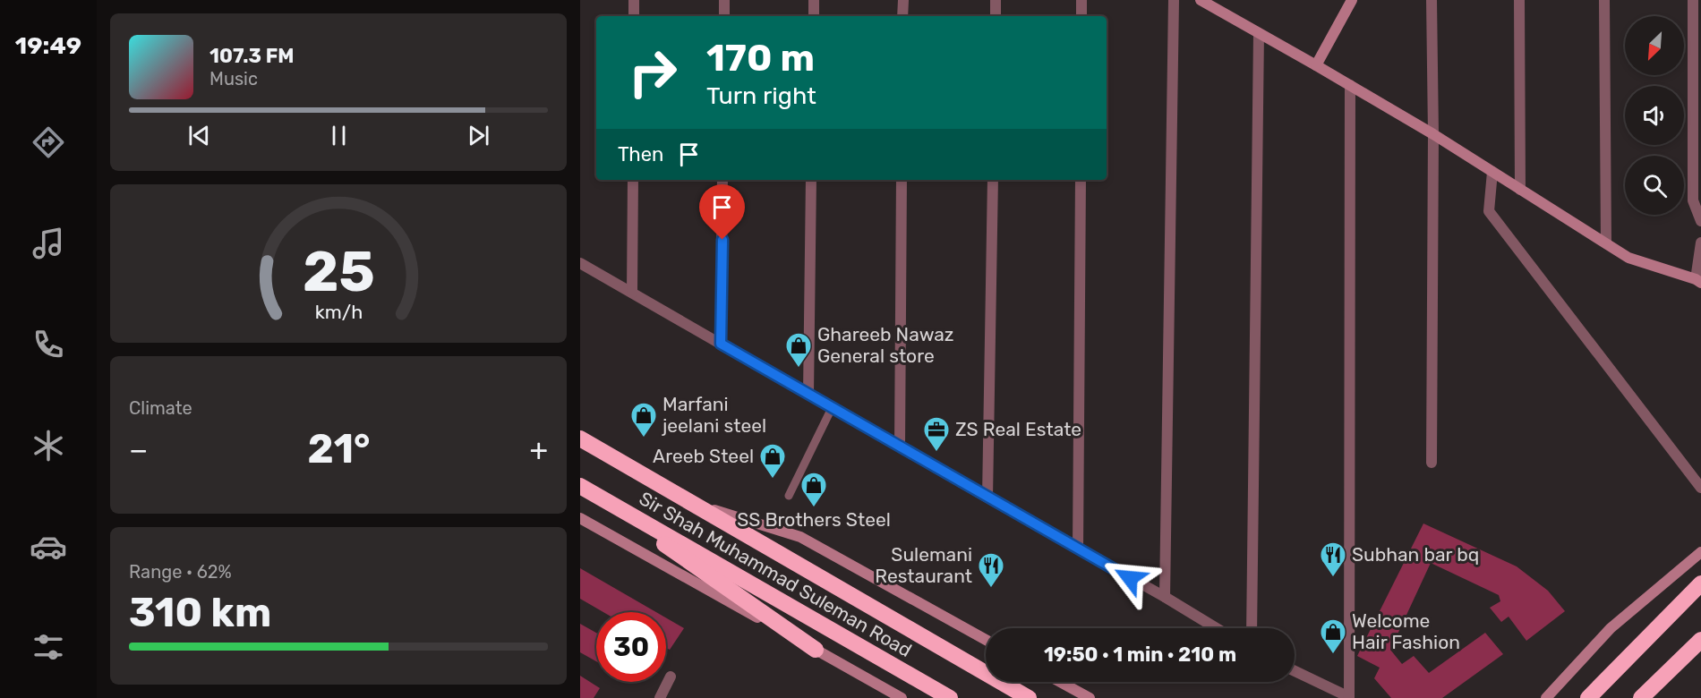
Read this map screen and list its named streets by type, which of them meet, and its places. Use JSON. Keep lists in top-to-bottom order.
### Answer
{
  "streets": {
    "highway": ["Sir Shah Muhammad Suleman Road"]
  },
  "places": {
    "shop": [
      "Ghareeb Nawaz General store",
      "Marfani jeelani steel",
      "Areeb Steel",
      "SS Brothers Steel",
      "Welcome Hair Fashion"
    ],
    "office": ["ZS Real Estate"],
    "restaurant": ["Subhan bar bq", "Sulemani Restaurant"]
  },
  "north": "bottom left",
  "page": {
    "tabs": "19:49",
    "turn": ["170 m", "Turn right"],
    "song": ["107.3 FM", "Music"],
    "then": "Then",
    "tile": [
      "Climate",
      ["Range · 62%", "310 km"]
    ],
    "heat": ["−", "21°", "+"],
    "limit": "30",
    "trip": "19:50 · 1 min · 210 m",
    "gauge": ["25", "km/h"]
  }
}
